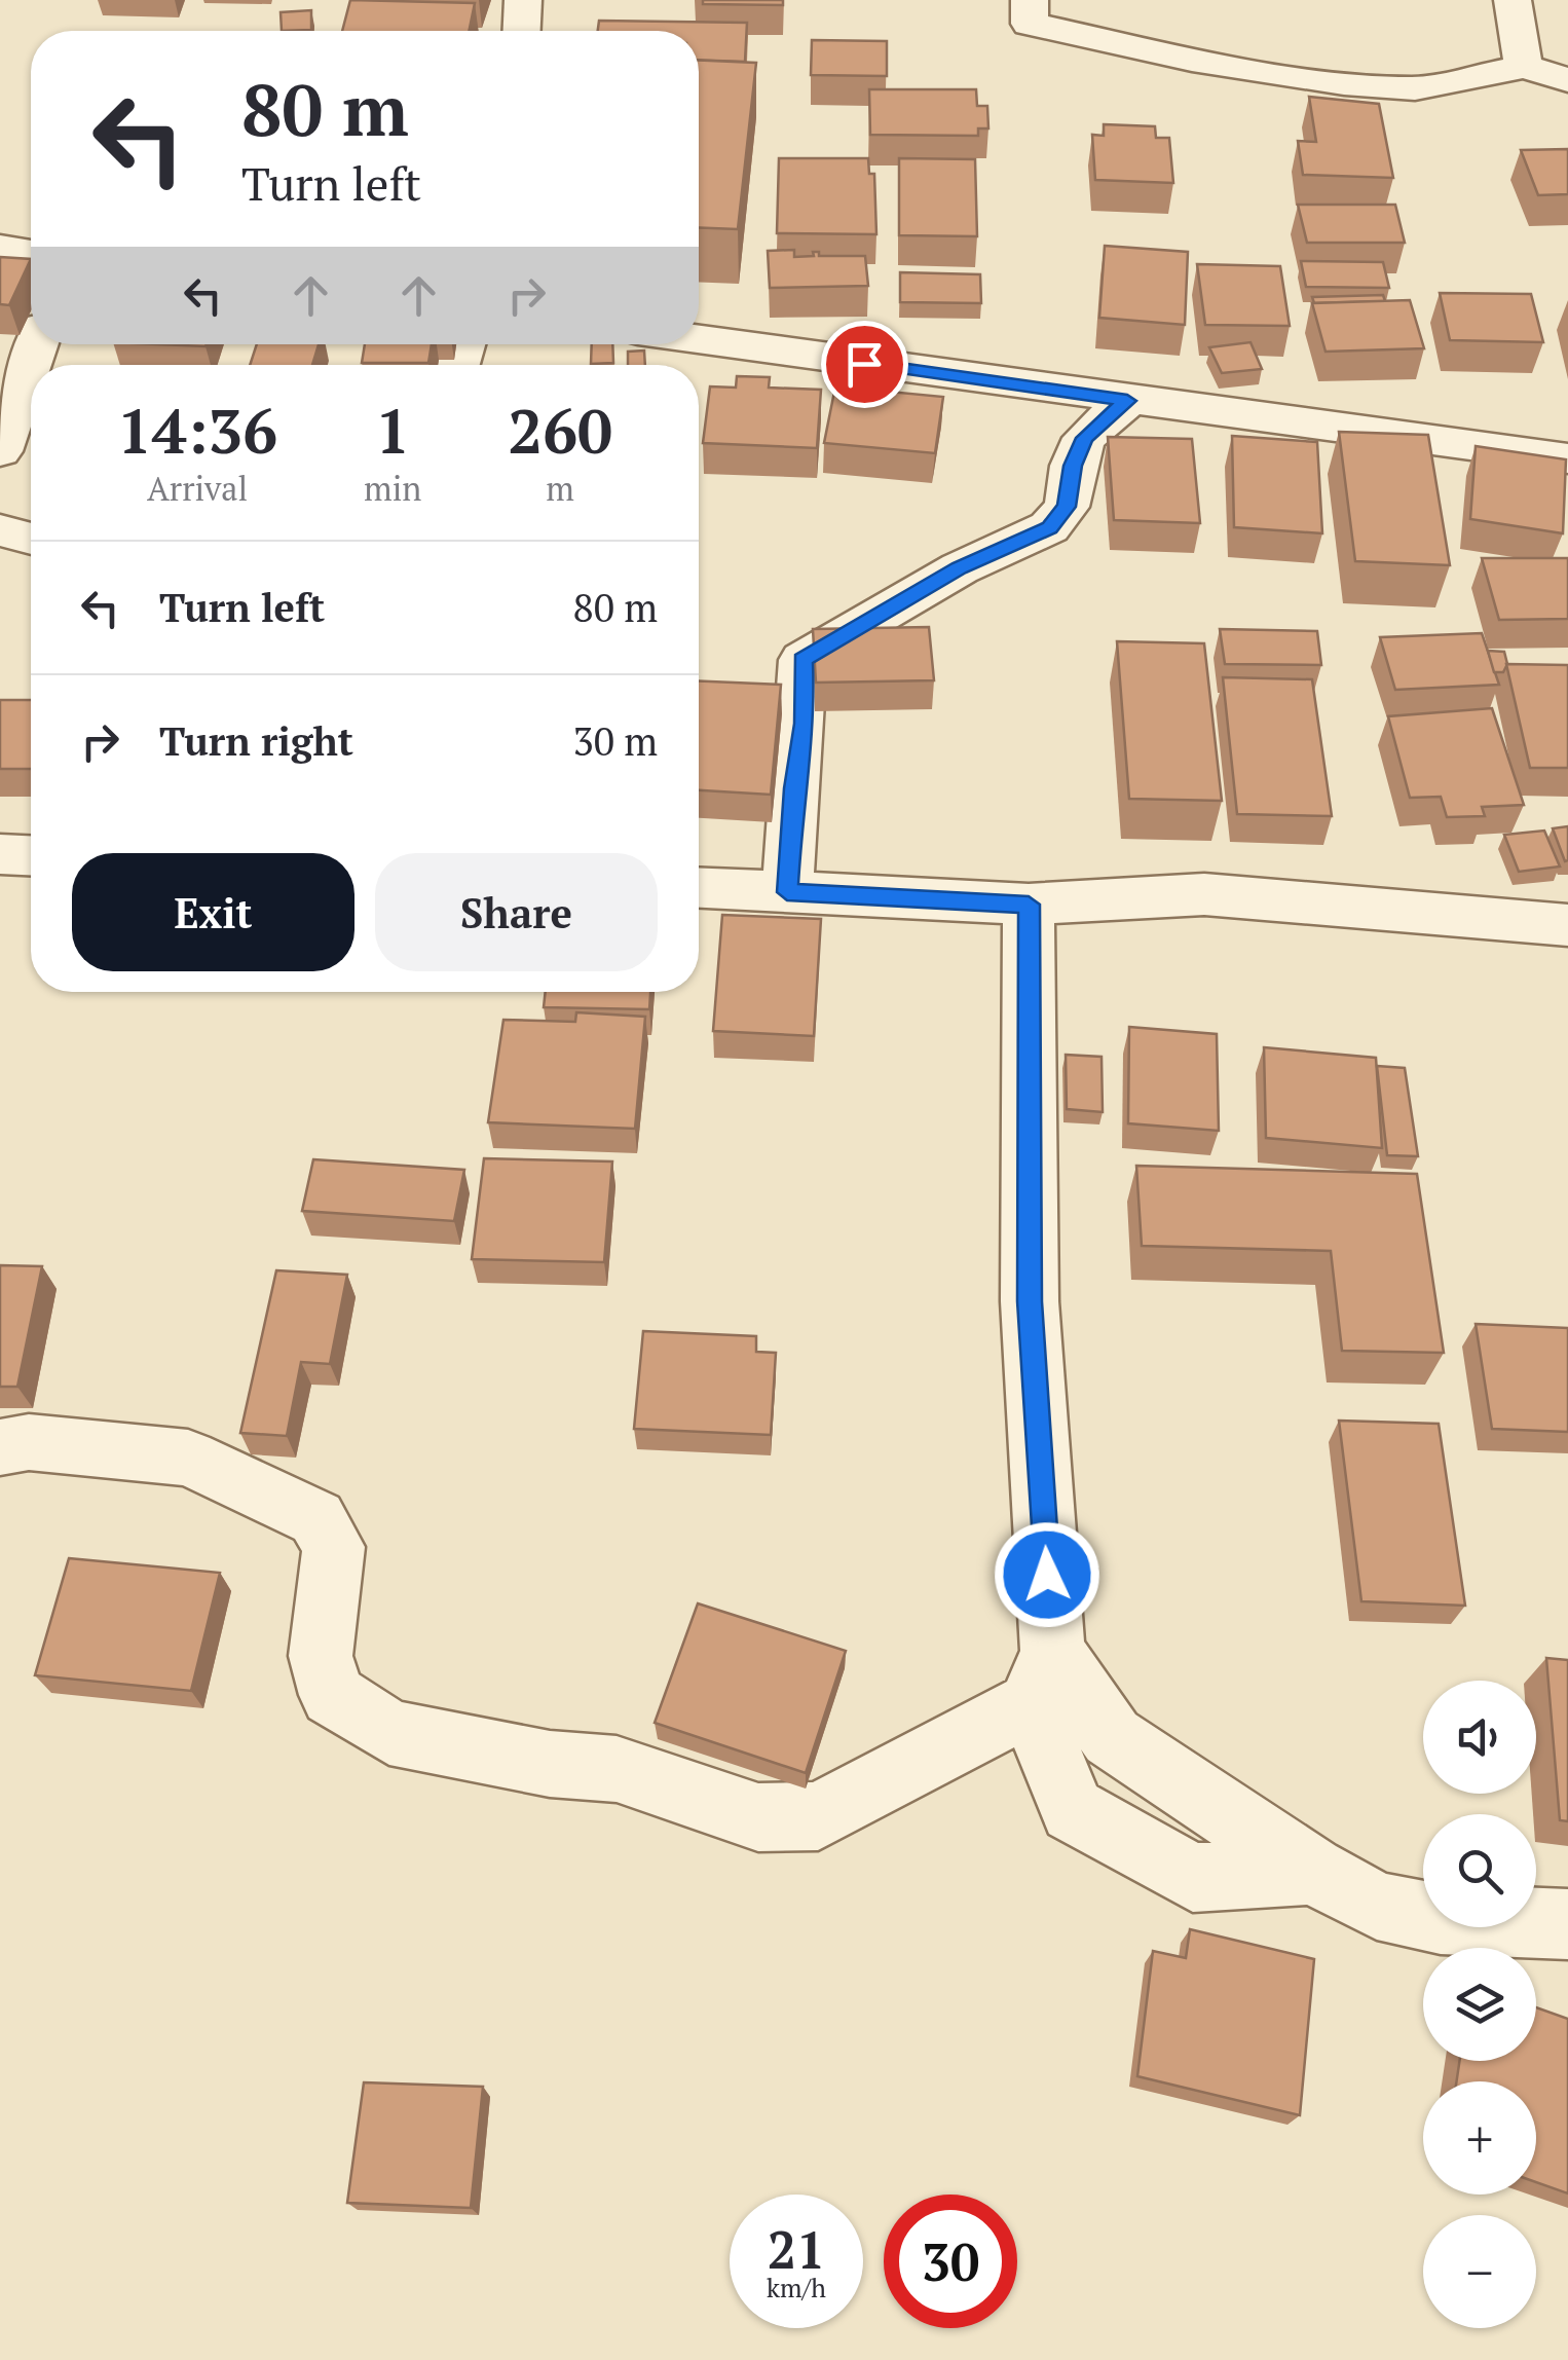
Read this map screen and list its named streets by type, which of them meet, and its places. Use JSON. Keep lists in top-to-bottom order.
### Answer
{
  "page": {
    "turn": ["80 m", "Turn left"],
    "eta": [
      "14:36",
      "Arrival",
      "1",
      "min",
      "260",
      "m"
    ],
    "list": [
      {
        "name": "Turn left",
        "value": "80 m"
      },
      {
        "name": "Turn right",
        "value": "30 m"
      }
    ],
    "buttons": ["Exit", "Share"],
    "map_buttons": ["+", "−"],
    "speed": "21 km/h",
    "limit": "30"
  }
}
